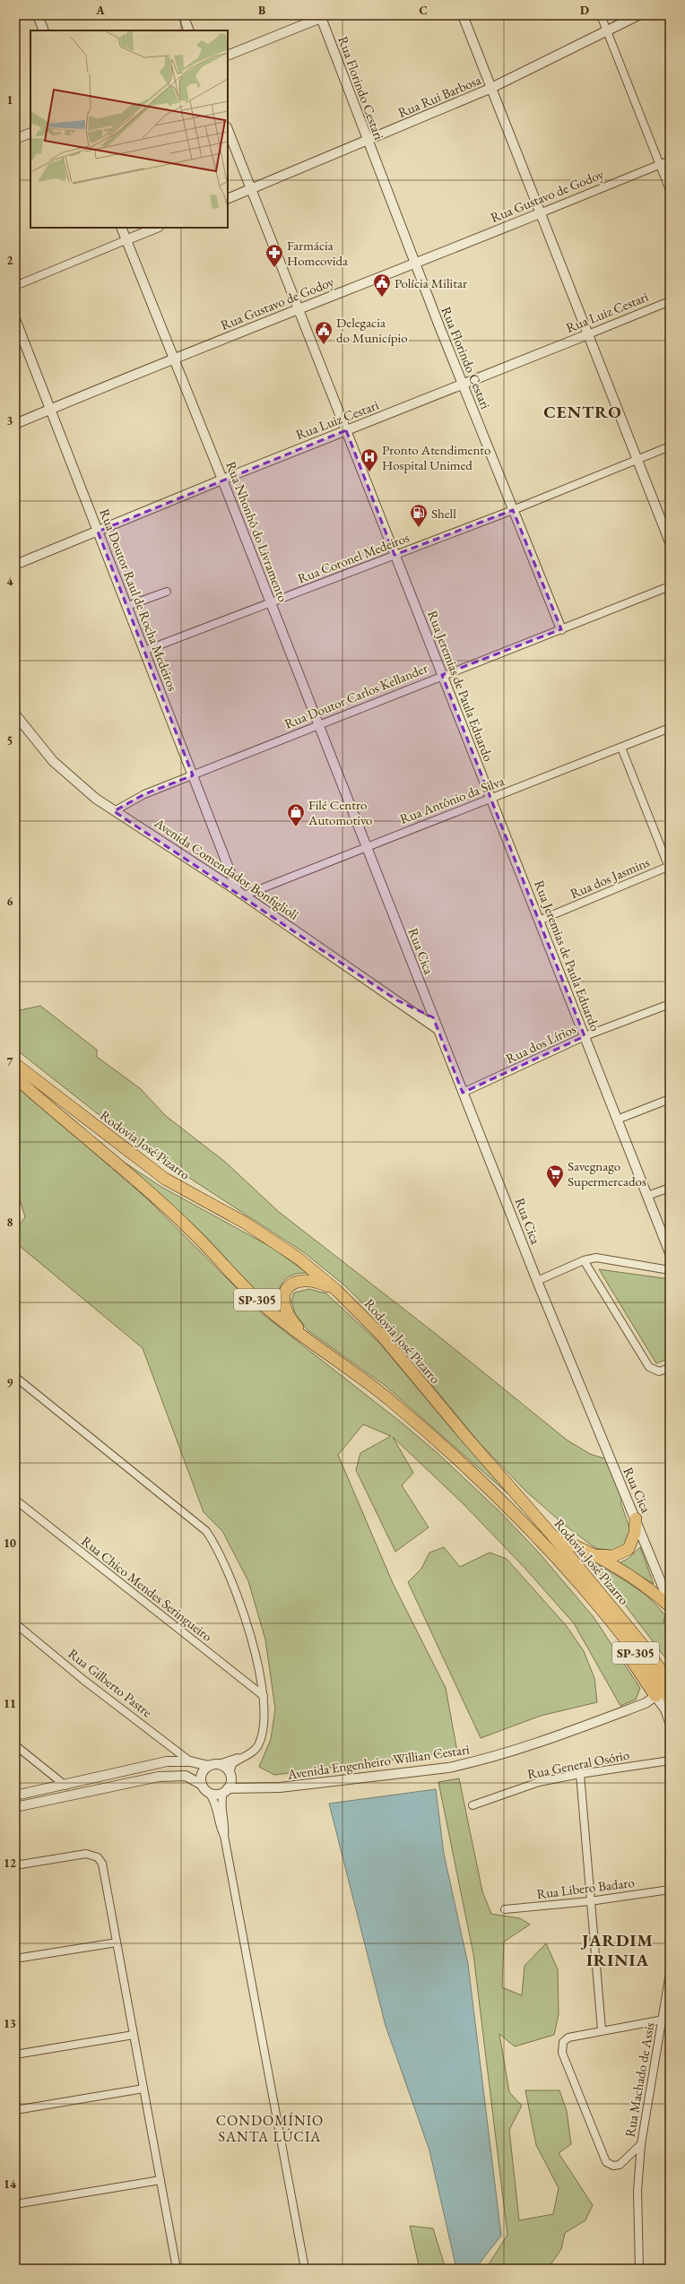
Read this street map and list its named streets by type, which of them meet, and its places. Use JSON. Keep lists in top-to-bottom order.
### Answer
{
  "streets": {
    "main road": ["Rodovia José Pizarro", "SP-305"],
    "street": [
      "Rua Florindo Cestari",
      "Rua Rui Barbosa",
      "Rua Gustavo de Godoy",
      "Rua Luiz Cestari",
      "Rua Nhonhô do Livramento",
      "Rua Coronel Medeiros",
      "Rua Doutor Raul de Rocha Medeiros",
      "Rua Jeremias de Paula Eduardo",
      "Rua Doutor Carlos Kellander",
      "Rua Antônio da Silva",
      "Avenida Comendador Bonfiglioli",
      "Rua dos Jasmins",
      "Rua Cica",
      "Rua dos Lírios",
      "Rua Chico Mendes Seringueiro",
      "Rua Gilberto Pastre",
      "Avenida Engenheiro Willian Cestari",
      "Rua General Osório",
      "Rua Libero Badaro",
      "Rua Machado de Assis"
    ]
  },
  "crossings": [
    ["Rua Florindo Cestari", "Rua Rui Barbosa"],
    ["Rua Florindo Cestari", "Rua Gustavo de Godoy"],
    ["Rua Florindo Cestari", "Rua Luiz Cestari"],
    ["Rua Florindo Cestari", "Rua Coronel Medeiros"],
    ["Rua Florindo Cestari", "Rua Doutor Carlos Kellander"],
    ["Rua Rui Barbosa", "Rua Jeremias de Paula Eduardo"],
    ["Rua Gustavo de Godoy", "Rua Nhonhô do Livramento"],
    ["Rua Gustavo de Godoy", "Rua Doutor Raul de Rocha Medeiros"],
    ["Rua Gustavo de Godoy", "Rua Jeremias de Paula Eduardo"],
    ["Rua Luiz Cestari", "Rua Nhonhô do Livramento"],
    ["Rua Luiz Cestari", "Rua Doutor Raul de Rocha Medeiros"],
    ["Rua Luiz Cestari", "Rua Jeremias de Paula Eduardo"],
    ["Rua Nhonhô do Livramento", "Rua Coronel Medeiros"],
    ["Rua Nhonhô do Livramento", "Rua Doutor Carlos Kellander"],
    ["Rua Nhonhô do Livramento", "Rua Antônio da Silva"],
    ["Rua Nhonhô do Livramento", "Rua Cica"],
    ["Rua Coronel Medeiros", "Rua Doutor Raul de Rocha Medeiros"],
    ["Rua Coronel Medeiros", "Rua Jeremias de Paula Eduardo"],
    ["Rua Doutor Raul de Rocha Medeiros", "Rua Doutor Carlos Kellander"],
    ["Rua Doutor Raul de Rocha Medeiros", "Rua Antônio da Silva"],
    ["Rua Doutor Raul de Rocha Medeiros", "Avenida Comendador Bonfiglioli"],
    ["Rua Jeremias de Paula Eduardo", "Rua Doutor Carlos Kellander"],
    ["Rua Jeremias de Paula Eduardo", "Rua Antônio da Silva"],
    ["Rua Jeremias de Paula Eduardo", "Rua dos Jasmins"],
    ["Rua Jeremias de Paula Eduardo", "Rua dos Lírios"],
    ["Rua Doutor Carlos Kellander", "Avenida Comendador Bonfiglioli"],
    ["Rua Antônio da Silva", "Avenida Comendador Bonfiglioli"],
    ["Rua Antônio da Silva", "Rua Cica"],
    ["Avenida Comendador Bonfiglioli", "Rua Cica"],
    ["Rua Cica", "Rua dos Lírios"]
  ],
  "districts": ["CENTRO", "JARDIM IRINIA", "CONDOMÍNIO SANTA LÚCIA"],
  "places": {
    "pharmacy": ["Farmácia Homeovida"],
    "public building": ["Polícia Militar", "Delegacia do Município"],
    "hospital": ["Pronto Atendimento Hospital Unimed"],
    "fuel station": ["Shell"],
    "shop": ["Filé Centro Automotivo"],
    "supermarket": ["Savegnago Supermercados"]
  },
  "grid": {
    "columns": [
      "A",
      "B",
      "C",
      "D"
    ],
    "rows": [
      "1",
      "2",
      "3",
      "4",
      "5",
      "6",
      "7",
      "8",
      "9",
      "10",
      "11",
      "12",
      "13",
      "14"
    ]
  }
}
